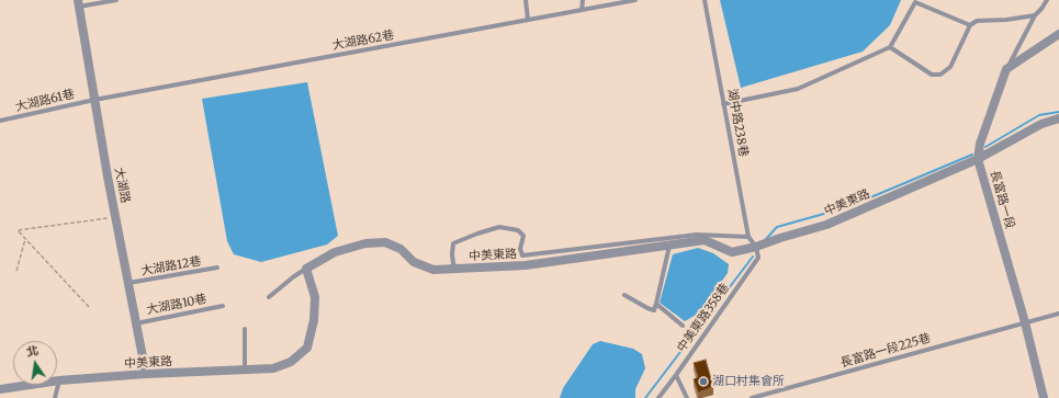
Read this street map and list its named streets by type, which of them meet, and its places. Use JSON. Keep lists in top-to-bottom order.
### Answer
{
  "streets": {
    "street": ["大湖路", "長富路一段", "中美東路"],
    "lane": [
      "大湖路62巷",
      "大湖路61巷",
      "湖中路238巷",
      "大湖路12巷",
      "大湖路10巷",
      "中美東路358巷",
      "長富路一段225巷"
    ]
  },
  "crossings": [
    ["大湖路62巷", "大湖路61巷"],
    ["大湖路62巷", "大湖路"],
    ["大湖路61巷", "大湖路"],
    ["湖中路238巷", "中美東路"],
    ["湖中路238巷", "中美東路358巷"],
    ["大湖路", "中美東路"],
    ["大湖路", "大湖路12巷"],
    ["大湖路", "大湖路10巷"],
    ["長富路一段", "中美東路"],
    ["長富路一段", "長富路一段225巷"],
    ["中美東路", "中美東路358巷"]
  ],
  "places": ["湖口村集會所"],
  "north": "top"
}
